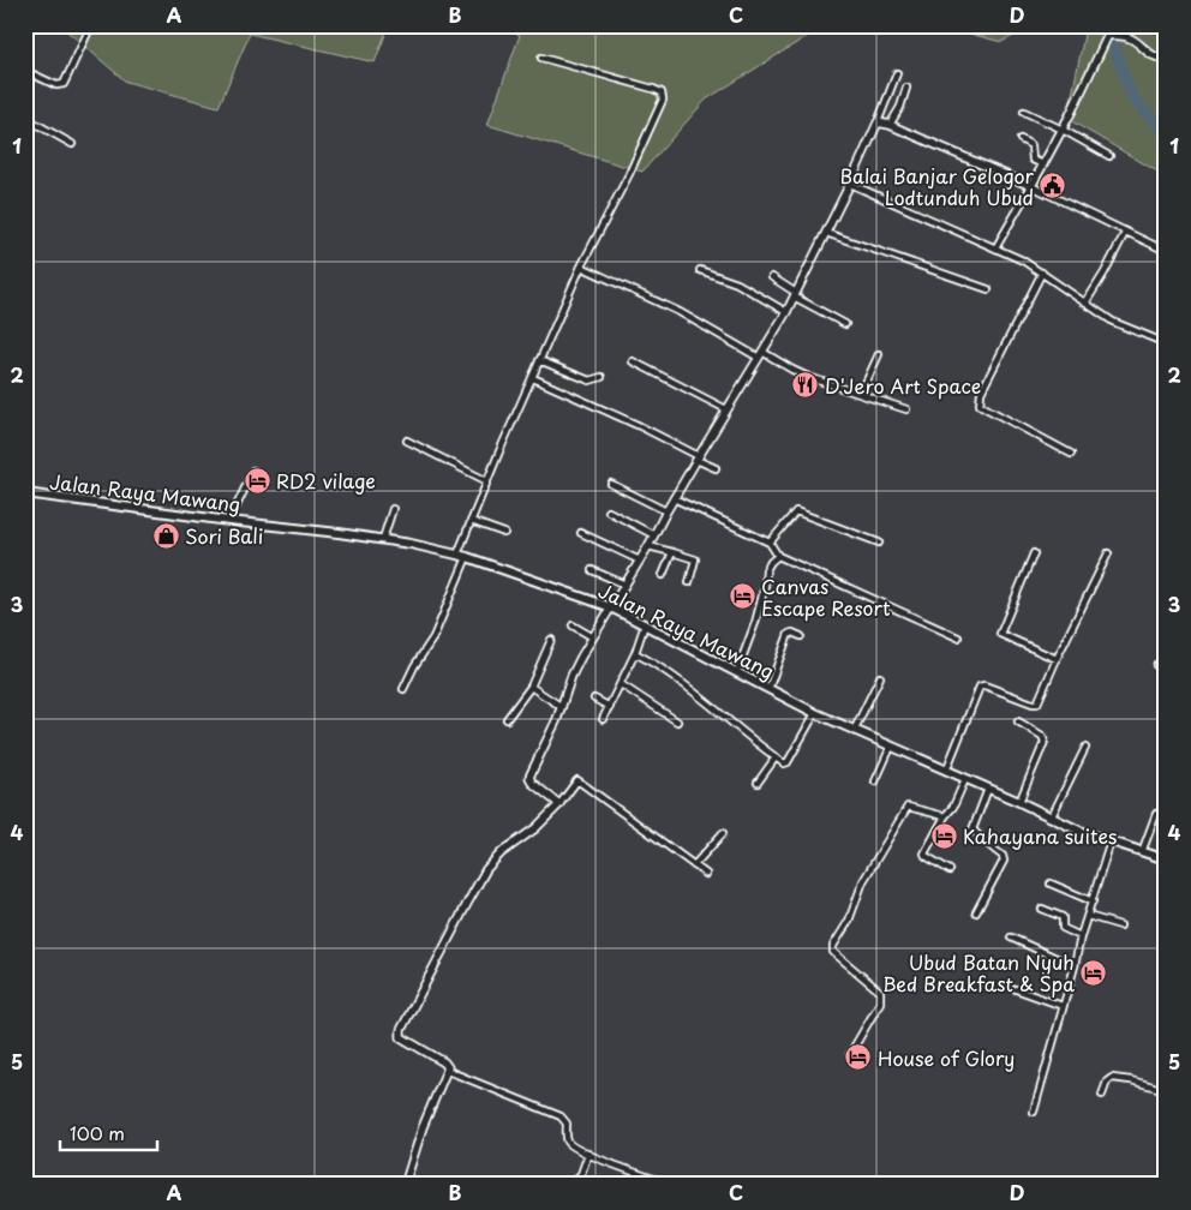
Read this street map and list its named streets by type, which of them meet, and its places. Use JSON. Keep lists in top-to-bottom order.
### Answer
{
  "streets": {
    "main road": ["Jalan Raya Mawang"]
  },
  "places": {
    "public building": ["Balai Banjar Gelogor Lodtunduh Ubud"],
    "restaurant": ["D'Jero Art Space"],
    "hotel": [
      "RD2 vilage",
      "Canvas Escape Resort",
      "Kahayana suites",
      "Ubud Batan Nyuh Bed Breakfast & Spa",
      "House of Glory"
    ],
    "shop": ["Sori Bali"]
  },
  "scale_bar": "100 m",
  "grid": {
    "columns": [
      "A",
      "B",
      "C",
      "D"
    ],
    "rows": [
      "1",
      "2",
      "3",
      "4",
      "5"
    ]
  }
}
